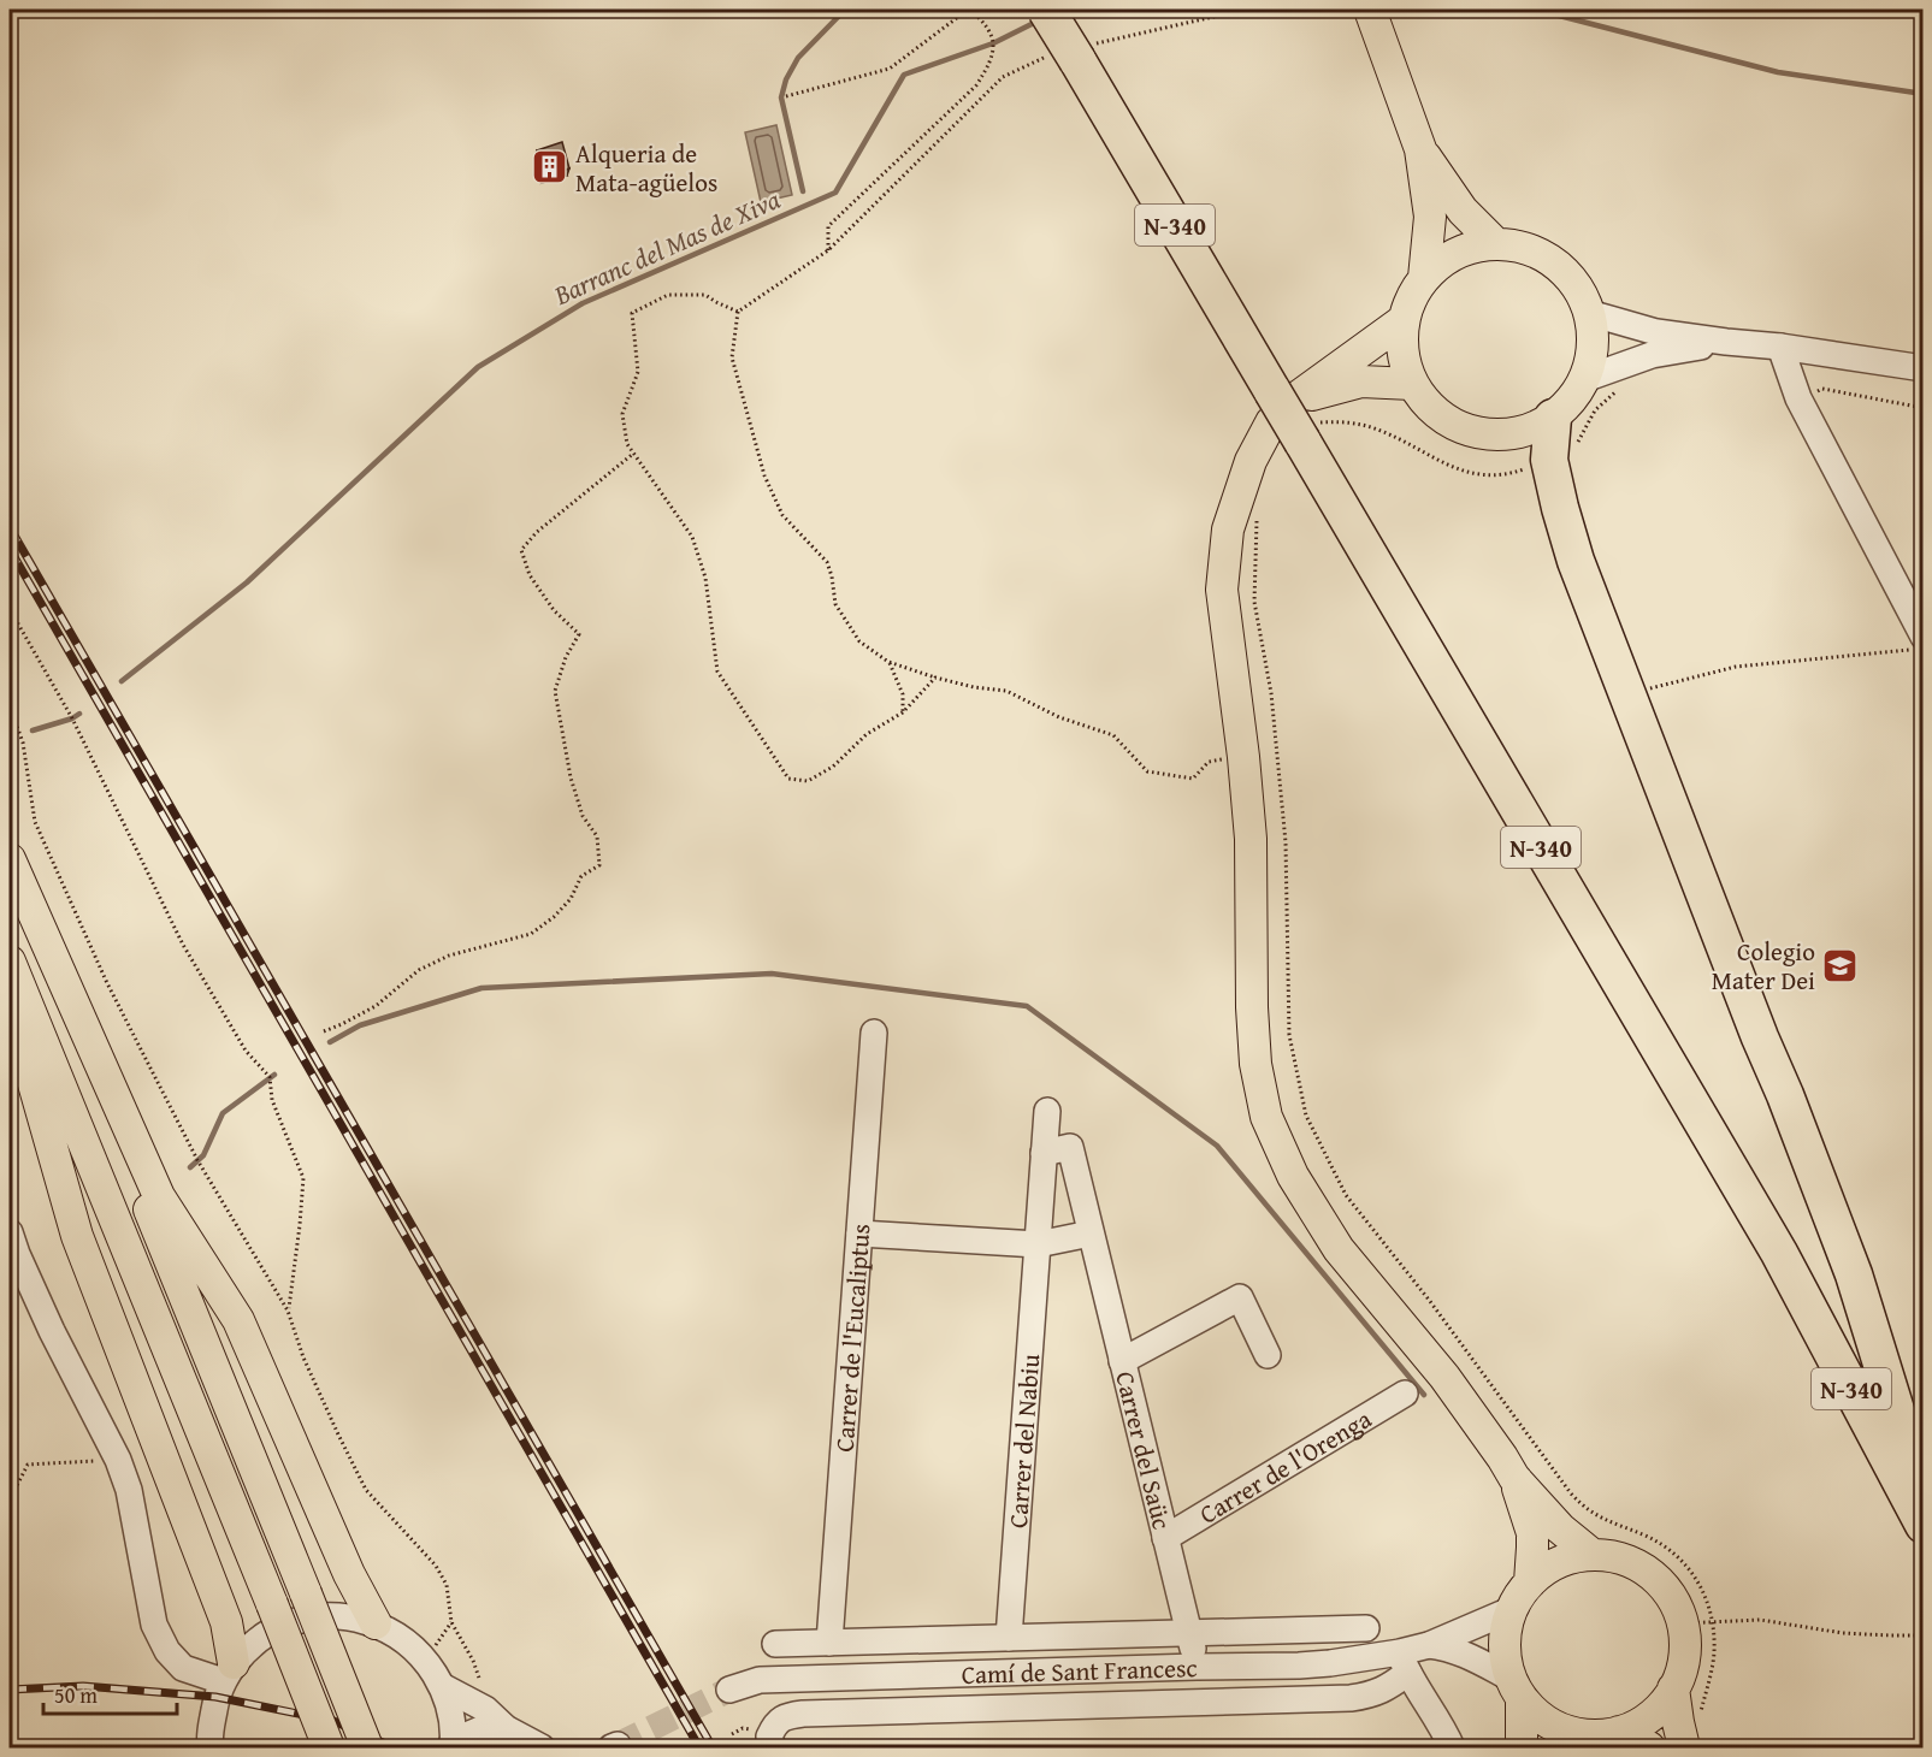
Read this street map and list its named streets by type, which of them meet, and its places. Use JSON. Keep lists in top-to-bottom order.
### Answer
{
  "streets": {
    "highway": ["N-340"],
    "street": [
      "Carrer de l'Eucaliptus",
      "Carrer del Nabiu",
      "Carrer del Saüc",
      "Carrer de l'Orenga",
      "Camí de Sant Francesc"
    ]
  },
  "crossings": [
    ["Carrer de l'Eucaliptus", "Camí de Sant Francesc"],
    ["Carrer del Nabiu", "Carrer del Saüc"],
    ["Carrer del Nabiu", "Camí de Sant Francesc"],
    ["Carrer del Saüc", "Carrer de l'Orenga"],
    ["Carrer del Saüc", "Camí de Sant Francesc"]
  ],
  "water": ["Barranc del Mas de Xiva"],
  "places": {
    "building": ["Alqueria de Mata-agüelos"],
    "school or university": ["Colegio Mater Dei"]
  },
  "scale_bar": "50 m"
}
